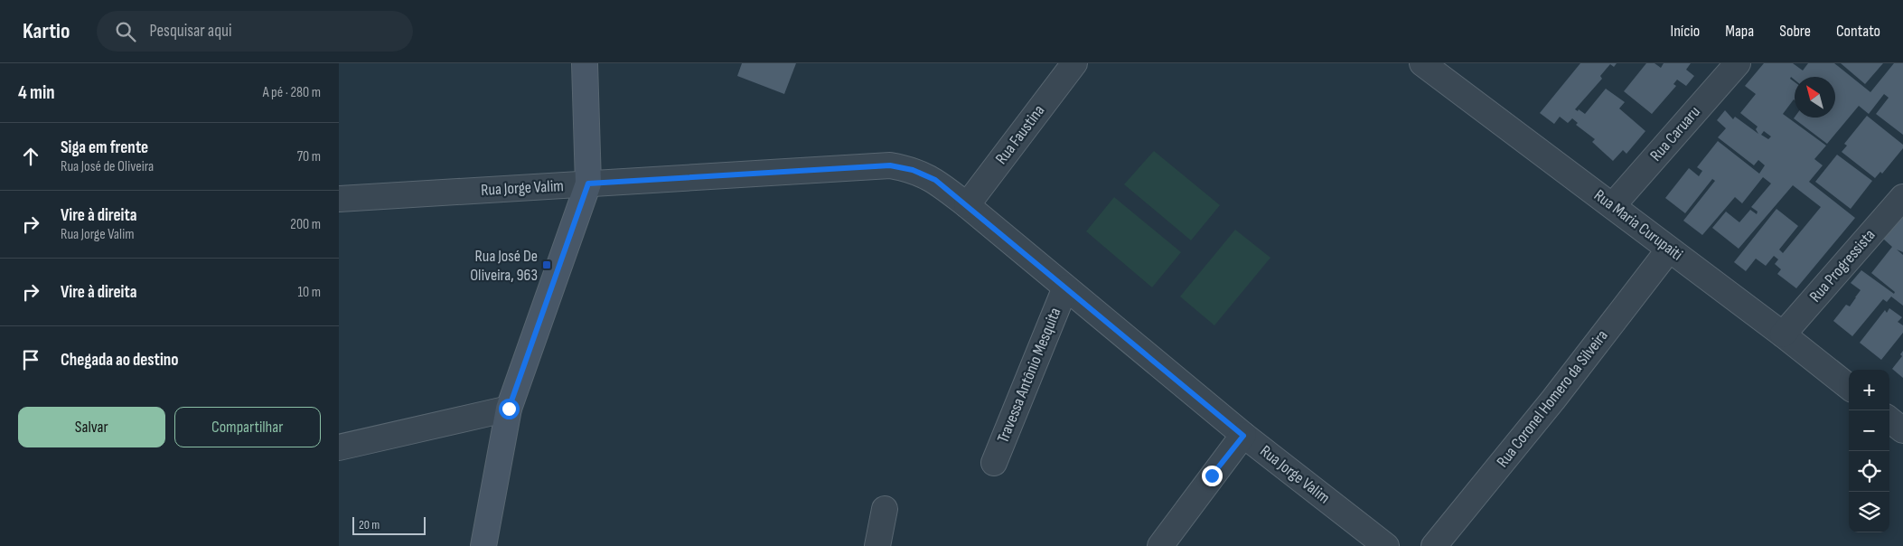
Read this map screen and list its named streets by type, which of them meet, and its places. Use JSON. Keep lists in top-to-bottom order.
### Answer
{
  "streets": {
    "street": [
      "Rua Caruaru",
      "Rua Faustina",
      "Rua Jorge Valim",
      "Rua Maria Curupaiti",
      "Rua Progressista",
      "Travessa Antônio Mesquita",
      "Rua Coronel Homero da Silveira"
    ]
  },
  "crossings": [
    ["Rua Caruaru", "Rua Maria Curupaiti"],
    ["Rua Faustina", "Rua Jorge Valim"],
    ["Rua Jorge Valim", "Travessa Antônio Mesquita"],
    ["Rua Maria Curupaiti", "Rua Progressista"],
    ["Rua Maria Curupaiti", "Rua Coronel Homero da Silveira"]
  ],
  "places": {
    "transit": ["Rua José De Oliveira, 963"]
  },
  "scale_bar": "20 m",
  "north": "top left",
  "page": {
    "header": "Kartio",
    "search": "Pesquisar aqui",
    "nav": [
      "Início",
      "Mapa",
      "Sobre",
      "Contato"
    ],
    "heading": ["4 min", "A pé · 280 m"],
    "list": [
      ["Siga em frente", "Rua José de Oliveira", "70 m"],
      ["Vire à direita", "Rua Jorge Valim", "200 m"],
      ["Vire à direita", "10 m"],
      "Chegada ao destino"
    ],
    "map_buttons": ["+", "−"],
    "buttons": ["Salvar", "Compartilhar"],
    "scale": "20 m"
  }
}
